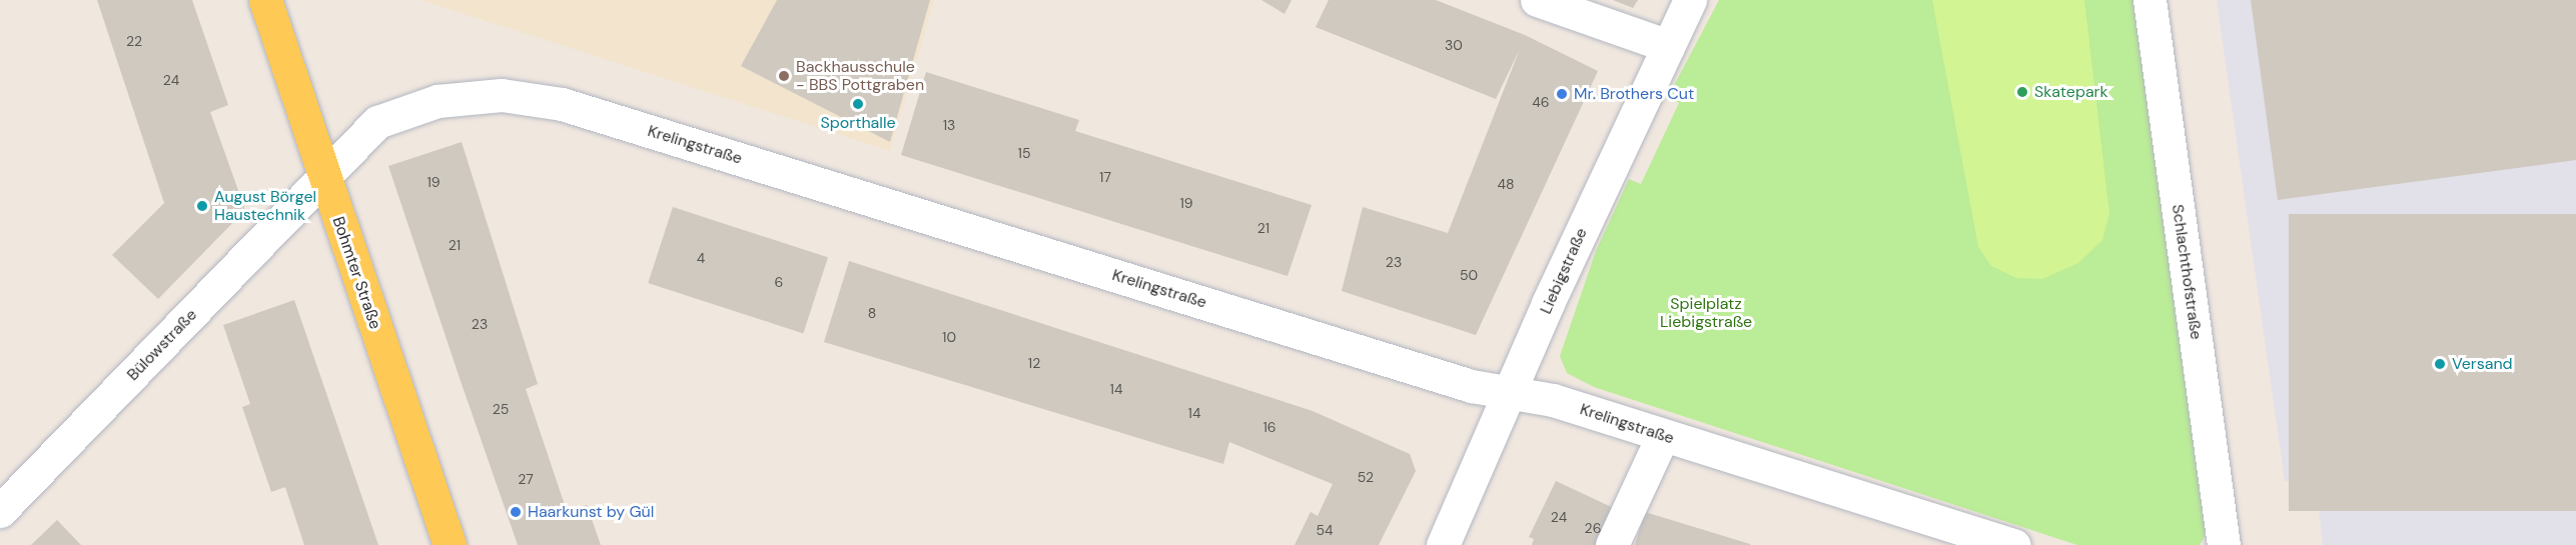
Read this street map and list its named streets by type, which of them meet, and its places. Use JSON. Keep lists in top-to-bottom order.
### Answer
{
  "streets": {
    "main road": ["Bohmter Straße"],
    "street": [
      "Krelingstraße",
      "Liebigstraße",
      "Schlachthofstraße",
      "Bülowstraße"
    ]
  },
  "crossings": [
    ["Krelingstraße", "Liebigstraße"],
    ["Krelingstraße", "Bohmter Straße"],
    ["Krelingstraße", "Bülowstraße"],
    ["Bohmter Straße", "Bülowstraße"]
  ],
  "parks": ["Spielplatz Liebigstraße"],
  "places": [
    "Backhausschule - BBS Pottgraben",
    "Skatepark",
    "Mr. Brothers Cut",
    "Sporthalle",
    "August Börgel Haustechnik",
    "Versand",
    "Haarkunst by Gül"
  ],
  "house_numbers": [
    "22",
    "30",
    "24",
    "46",
    "13",
    "15",
    "17",
    "19",
    "48",
    "19",
    "21",
    "21",
    "4",
    "23",
    "50",
    "6",
    "8",
    "23",
    "10",
    "12",
    "14",
    "25",
    "14",
    "16",
    "52",
    "27",
    "24",
    "26",
    "54"
  ]
}
